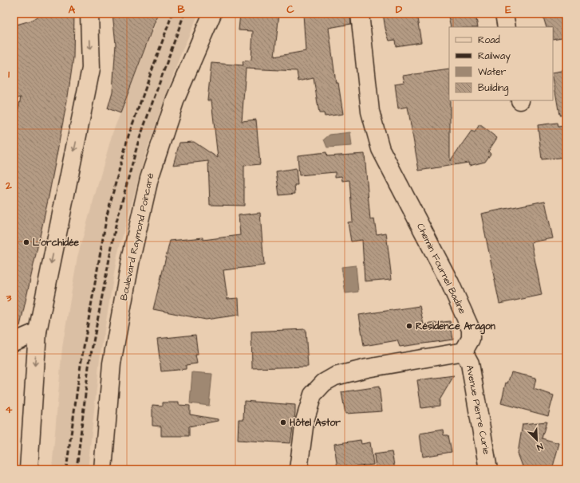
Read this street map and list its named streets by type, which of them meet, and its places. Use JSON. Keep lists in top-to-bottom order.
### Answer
{
  "streets": {
    "street": ["Boulevard Raymond Poincaré", "Chemin Fournel Badine", "Avenue Pierre Curie"]
  },
  "crossings": [
    ["Chemin Fournel Badine", "Avenue Pierre Curie"]
  ],
  "places": ["L'orchidée", "Résidence Aragon", "Hôtel Astor"],
  "legend": [
    "Road",
    "Railway",
    "Water",
    "Building"
  ],
  "north": "bottom right",
  "grid": {
    "columns": [
      "A",
      "B",
      "C",
      "D",
      "E"
    ],
    "rows": [
      "1",
      "2",
      "3",
      "4"
    ]
  }
}
